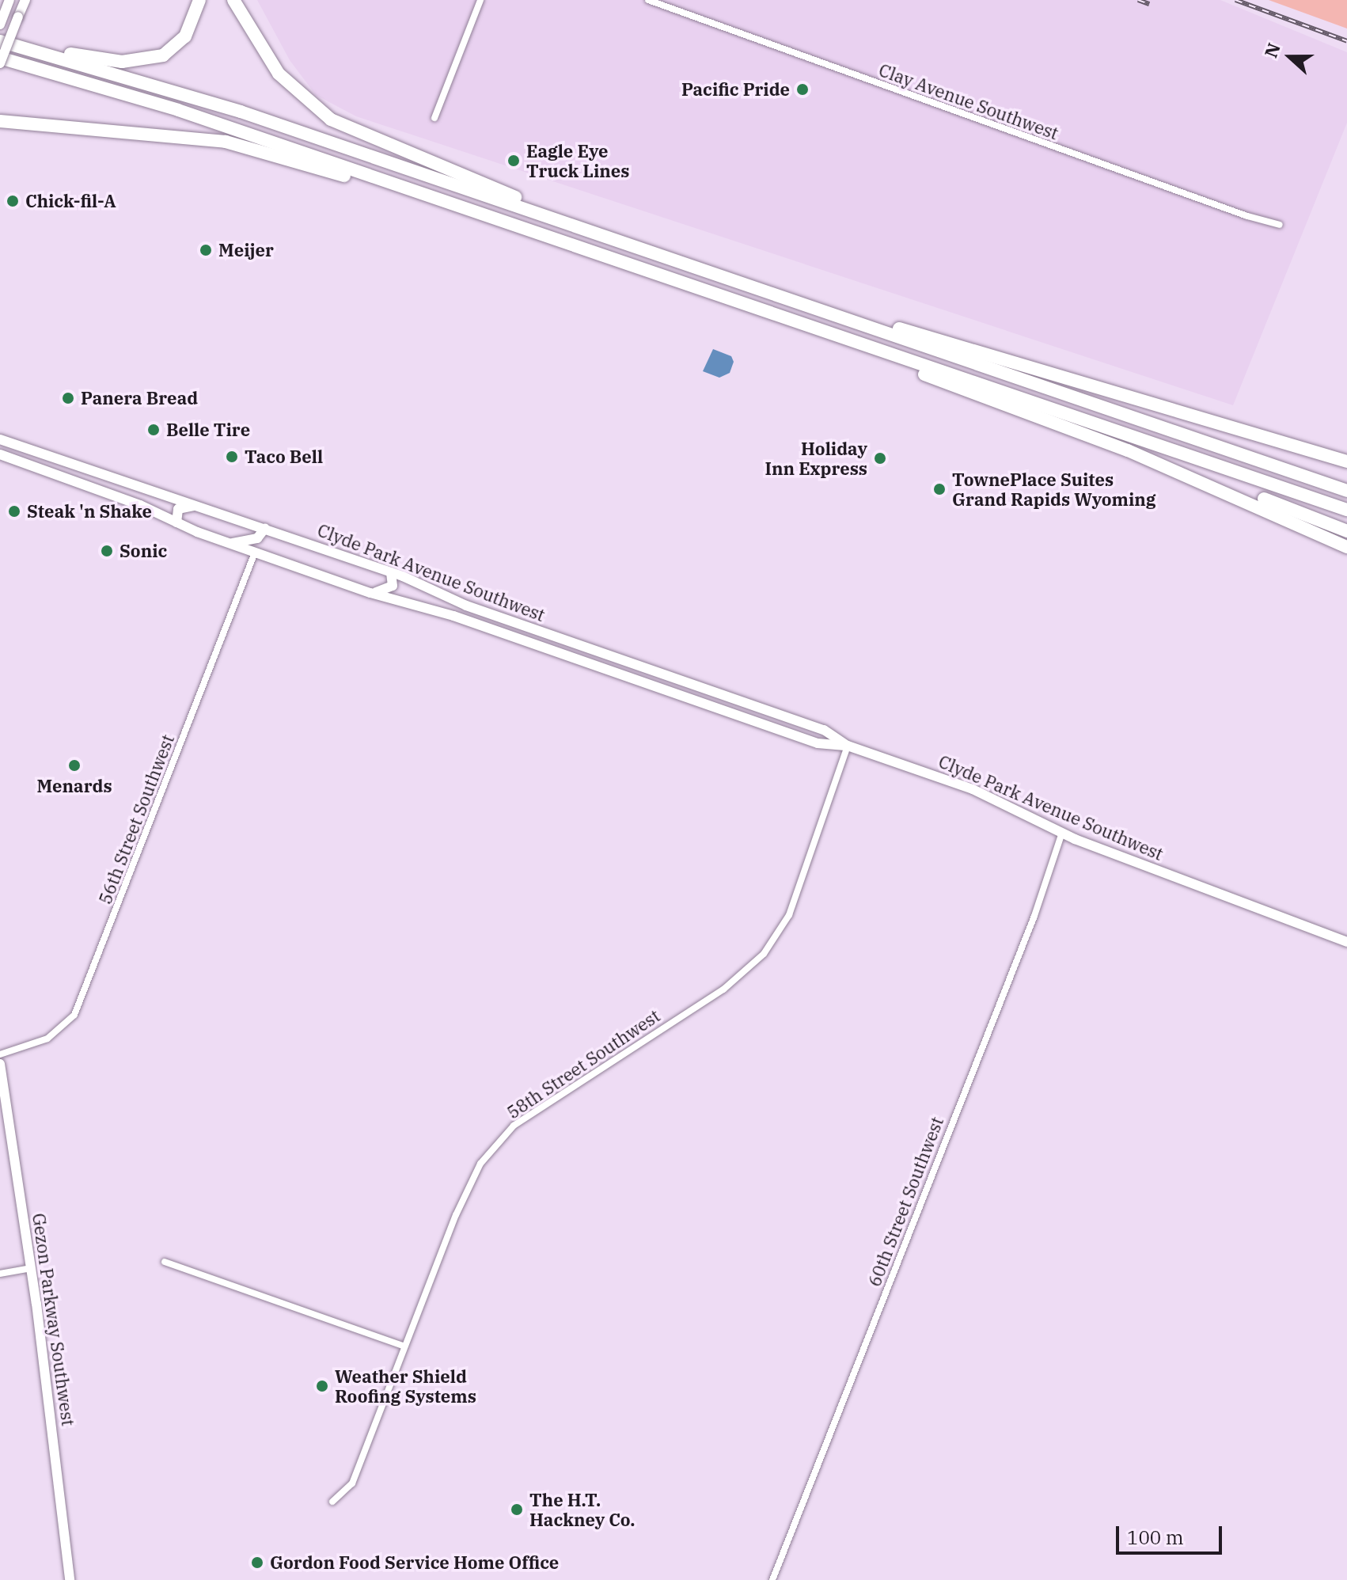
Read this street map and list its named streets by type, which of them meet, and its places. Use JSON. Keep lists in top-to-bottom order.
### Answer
{
  "streets": {
    "main road": ["Clyde Park Avenue Southwest", "Gezon Parkway Southwest"],
    "street": [
      "Clay Avenue Southwest",
      "56th Street Southwest",
      "58th Street Southwest",
      "60th Street Southwest"
    ]
  },
  "crossings": [
    ["Clyde Park Avenue Southwest", "56th Street Southwest"],
    ["Clyde Park Avenue Southwest", "58th Street Southwest"],
    ["Clyde Park Avenue Southwest", "60th Street Southwest"]
  ],
  "places": [
    "Pacific Pride",
    "Eagle Eye Truck Lines",
    "Chick-fil-A",
    "Meijer",
    "Panera Bread",
    "Belle Tire",
    "Taco Bell",
    "Holiday Inn Express",
    "TownePlace Suites Grand Rapids Wyoming",
    "Steak 'n Shake",
    "Sonic",
    "Menards",
    "Weather Shield Roofing Systems",
    "The H.T. Hackney Co.",
    "Gordon Food Service Home Office"
  ],
  "scale_bar": "100 m",
  "north": "left"
}
